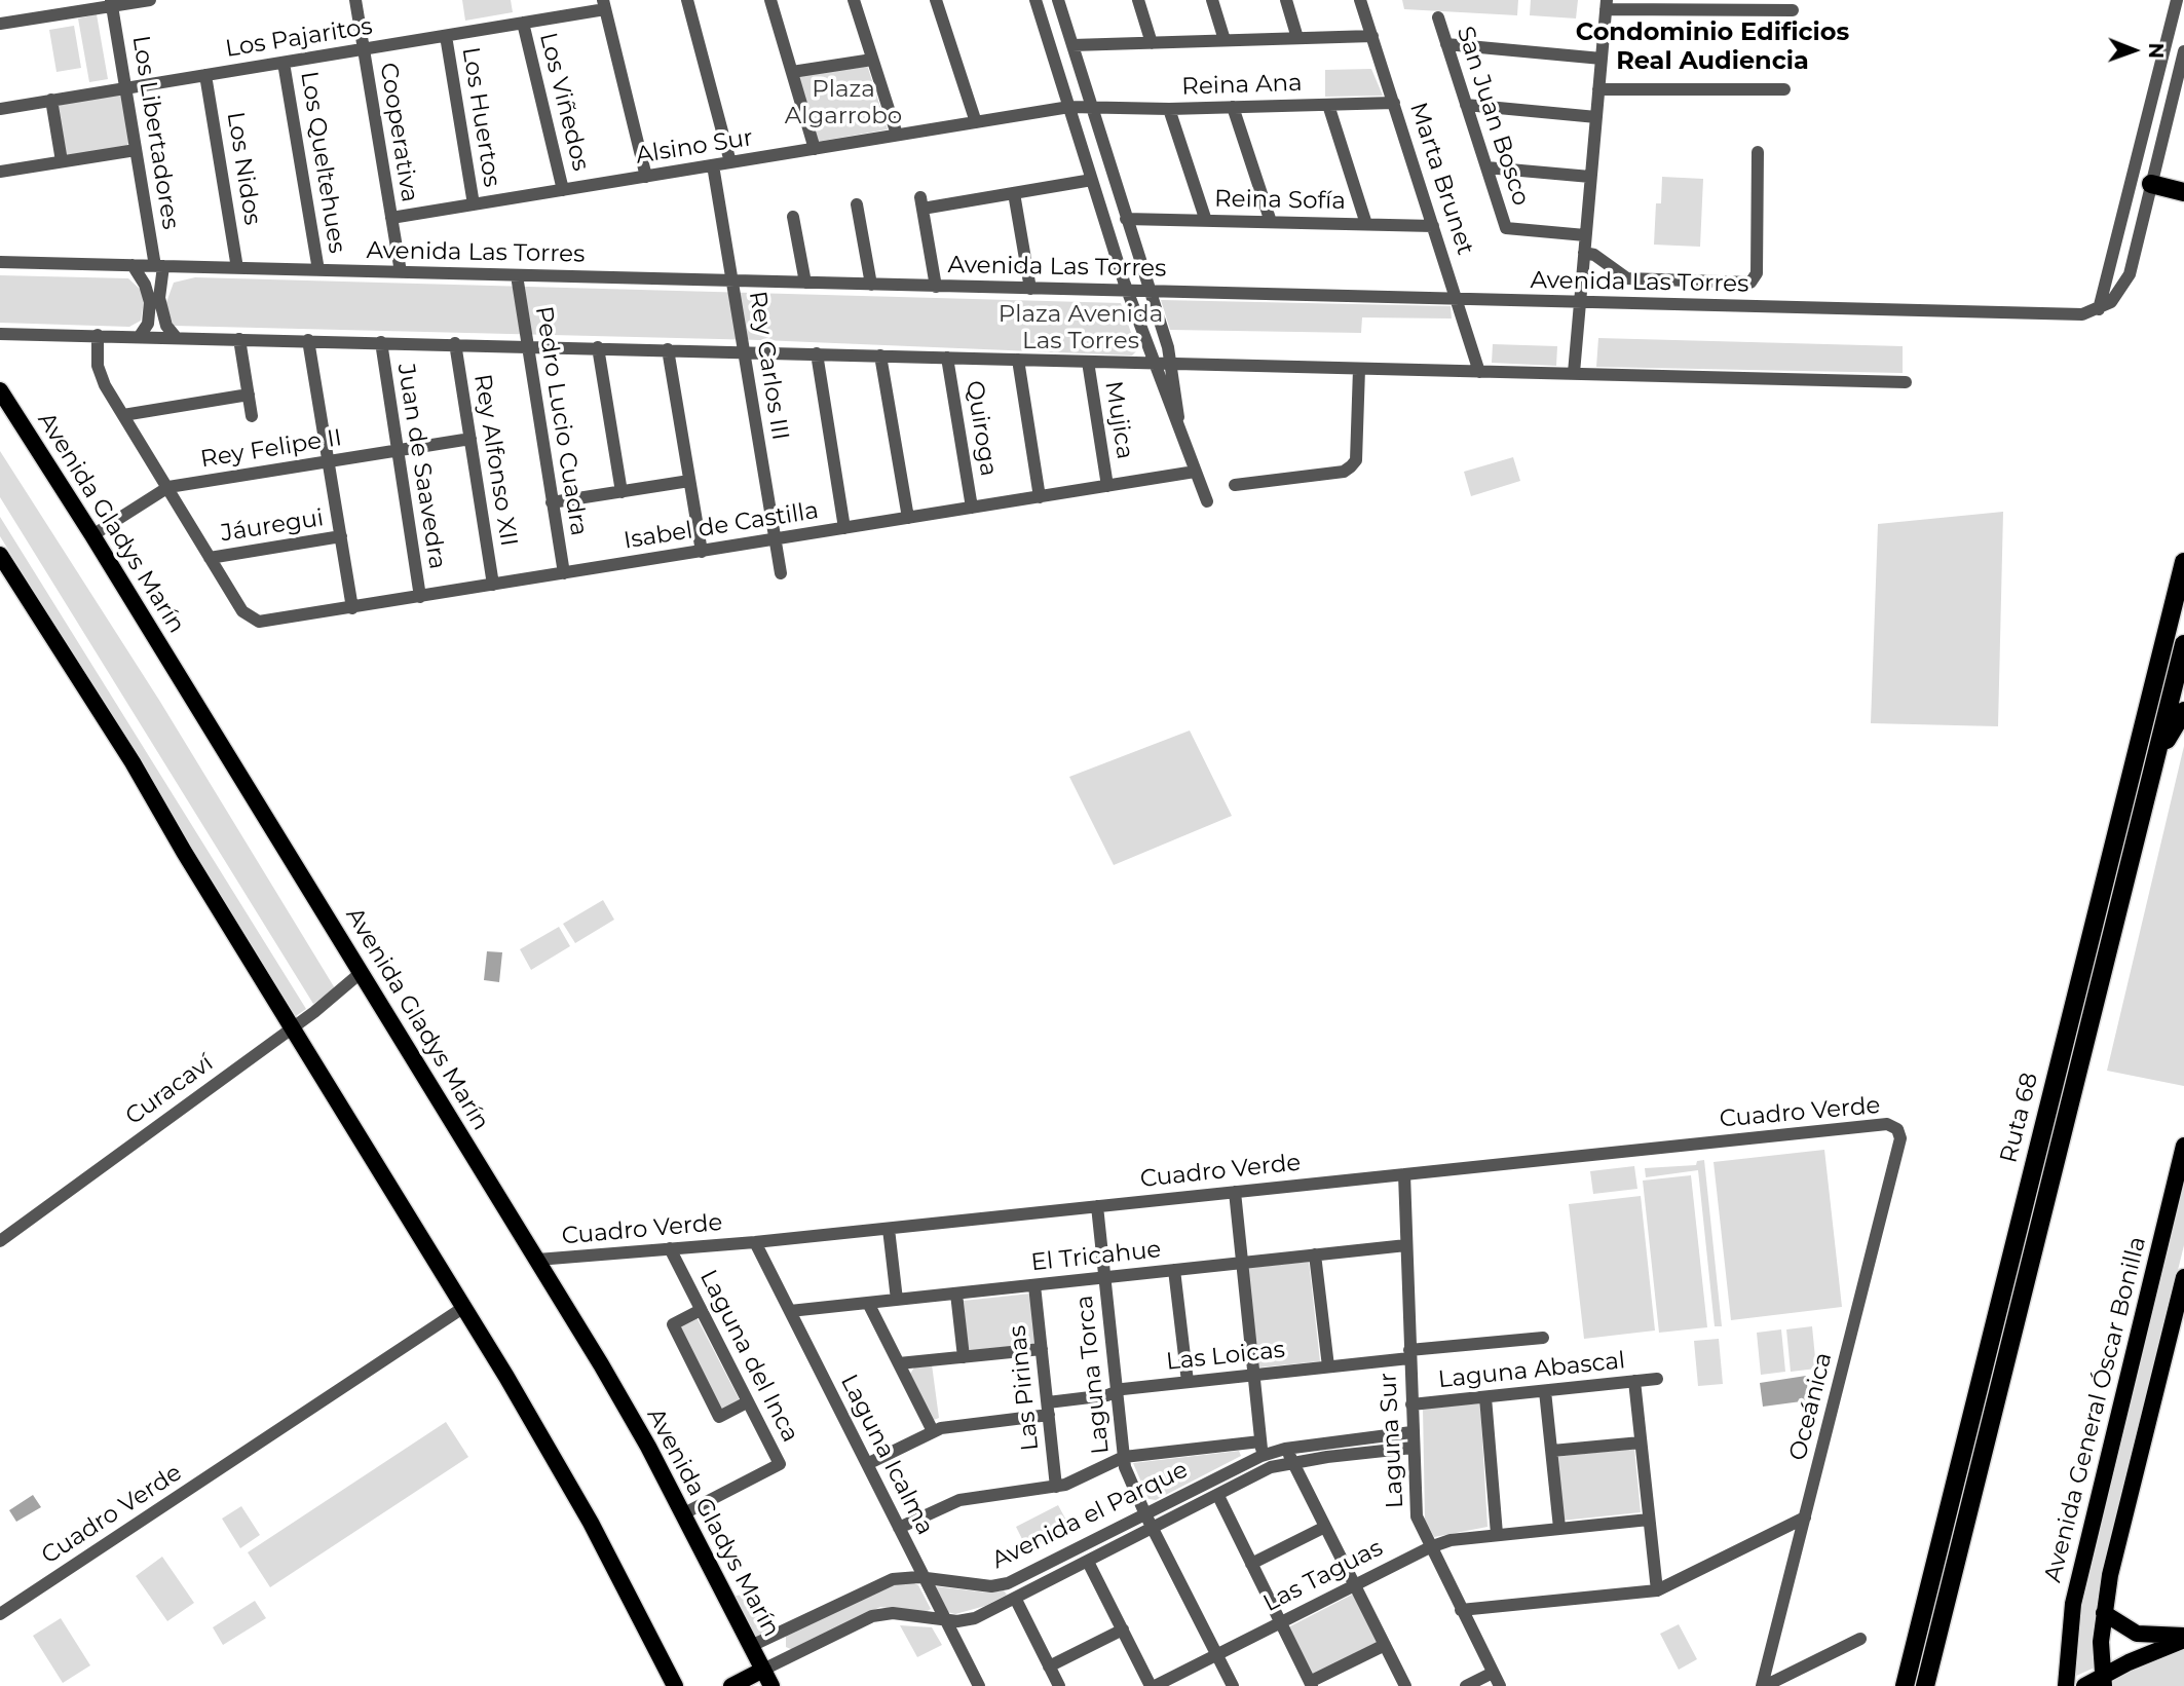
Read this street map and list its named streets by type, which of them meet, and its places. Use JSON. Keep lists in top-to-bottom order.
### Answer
{
  "streets": {
    "highway": ["Ruta 68"],
    "main road": ["Avenida Gladys Marín", "Avenida General Óscar Bonilla"],
    "street": [
      "Los Pajaritos",
      "Reina Ana",
      "Los Viñedos",
      "San Juan Bosco",
      "Los Huertos",
      "Los Libertadores",
      "Cooperativa",
      "Alsino Sur",
      "Los Queltehues",
      "Los Nidos",
      "Marta Brunet",
      "Reina Sofía",
      "Avenida Las Torres",
      "Rey Carlos III",
      "Mujica",
      "Pedro Lucio Cuadra",
      "Quiroga",
      "Rey Felipe II",
      "Rey Alfonso XII",
      "Juan de Saavedra",
      "Jáuregui",
      "Isabel de Castilla",
      "Curacaví",
      "Cuadro Verde",
      "El Tricahue",
      "Laguna del Inca",
      "Las Loicas",
      "Laguna Abascal",
      "Laguna Torca",
      "Las Pirinas",
      "Oceánica",
      "Laguna Sur",
      "Laguna Icalma",
      "Avenida el Parque",
      "Las Taguas"
    ]
  },
  "crossings": [
    ["Los Pajaritos", "Los Viñedos"],
    ["Los Pajaritos", "Los Huertos"],
    ["Los Pajaritos", "Los Libertadores"],
    ["Los Pajaritos", "Cooperativa"],
    ["Los Pajaritos", "Los Queltehues"],
    ["Los Pajaritos", "Los Nidos"],
    ["Reina Ana", "Alsino Sur"],
    ["Reina Ana", "Marta Brunet"],
    ["Los Viñedos", "Alsino Sur"],
    ["Los Huertos", "Alsino Sur"],
    ["Los Libertadores", "Avenida Las Torres"],
    ["Cooperativa", "Alsino Sur"],
    ["Cooperativa", "Avenida Las Torres"],
    ["Alsino Sur", "Rey Carlos III"],
    ["Los Queltehues", "Avenida Las Torres"],
    ["Los Nidos", "Avenida Las Torres"],
    ["Marta Brunet", "Reina Sofía"],
    ["Marta Brunet", "Avenida Las Torres"],
    ["Avenida Las Torres", "Rey Carlos III"],
    ["Avenida Las Torres", "Pedro Lucio Cuadra"],
    ["Rey Carlos III", "Isabel de Castilla"],
    ["Mujica", "Isabel de Castilla"],
    ["Pedro Lucio Cuadra", "Isabel de Castilla"],
    ["Quiroga", "Isabel de Castilla"],
    ["Rey Felipe II", "Rey Alfonso XII"],
    ["Rey Felipe II", "Juan de Saavedra"],
    ["Rey Felipe II", "Avenida Gladys Marín"],
    ["Rey Alfonso XII", "Isabel de Castilla"],
    ["Juan de Saavedra", "Isabel de Castilla"],
    ["Avenida Gladys Marín", "Curacaví"],
    ["Avenida Gladys Marín", "Cuadro Verde"],
    ["Avenida Gladys Marín", "Laguna del Inca"],
    ["Avenida Gladys Marín", "Avenida el Parque"],
    ["Jáuregui", "Isabel de Castilla"],
    ["Cuadro Verde", "Laguna del Inca"],
    ["Cuadro Verde", "Laguna Torca"],
    ["Cuadro Verde", "Oceánica"],
    ["Cuadro Verde", "Laguna Sur"],
    ["Cuadro Verde", "Laguna Icalma"],
    ["El Tricahue", "Laguna Torca"],
    ["El Tricahue", "Las Pirinas"],
    ["El Tricahue", "Laguna Sur"],
    ["El Tricahue", "Laguna Icalma"],
    ["Las Loicas", "Laguna Torca"],
    ["Las Loicas", "Las Pirinas"],
    ["Las Loicas", "Laguna Sur"],
    ["Las Loicas", "Laguna Icalma"],
    ["Laguna Abascal", "Laguna Sur"],
    ["Laguna Torca", "Avenida el Parque"],
    ["Laguna Torca", "Las Taguas"],
    ["Laguna Sur", "Avenida el Parque"],
    ["Laguna Sur", "Las Taguas"],
    ["Laguna Icalma", "Avenida el Parque"]
  ],
  "districts": ["Condominio Edificios Real Audiencia"],
  "parks": ["Plaza Algarrobo", "Plaza Avenida Las Torres"],
  "north": "right"
}
